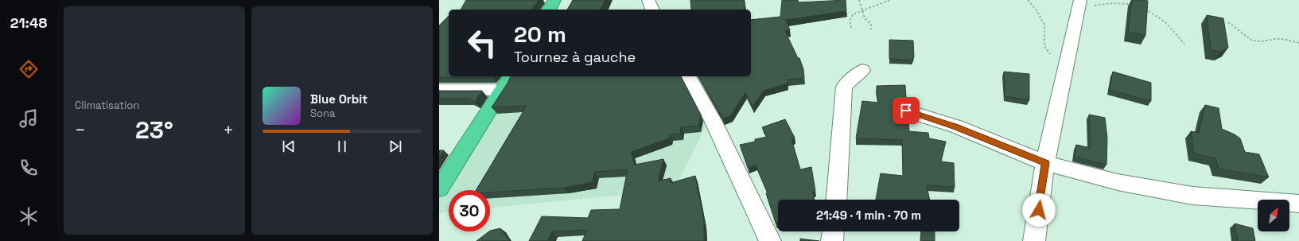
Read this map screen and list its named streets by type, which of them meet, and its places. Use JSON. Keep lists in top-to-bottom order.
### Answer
{
  "north": "top right",
  "page": {
    "tabs": "21:48",
    "tile": "Climatisation",
    "turn": ["20 m", "Tournez à gauche"],
    "song": ["Blue Orbit", "Sona"],
    "heat": ["−", "23°", "+"],
    "limit": "30",
    "trip": "21:49 · 1 min · 70 m"
  }
}
